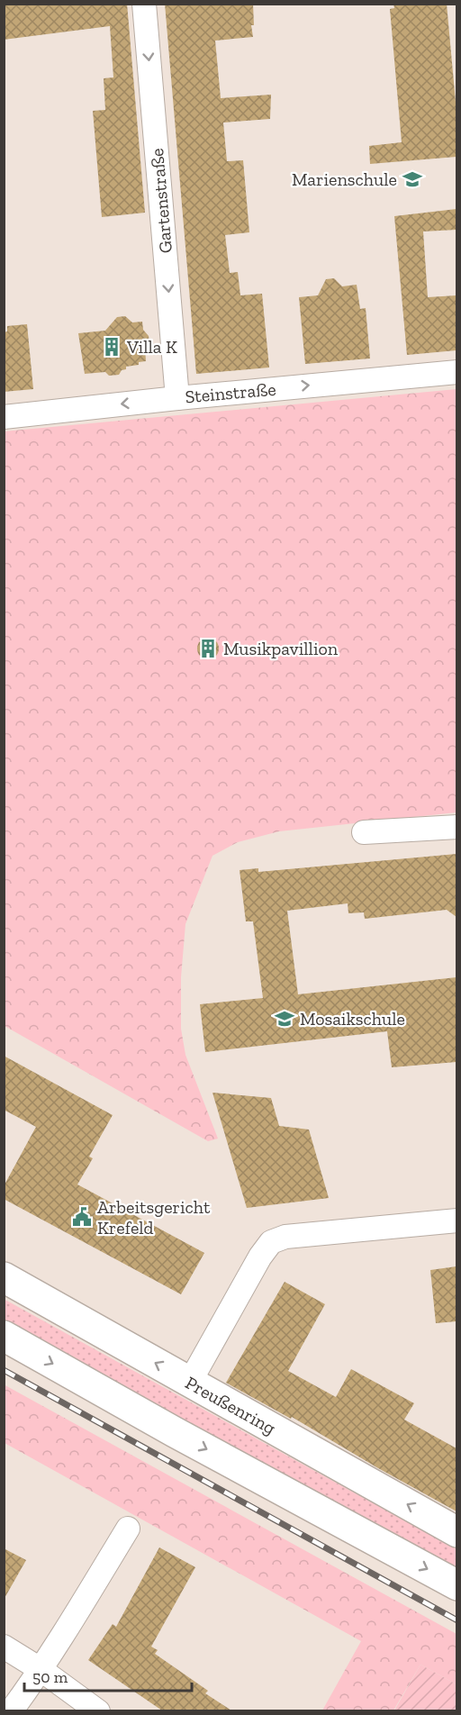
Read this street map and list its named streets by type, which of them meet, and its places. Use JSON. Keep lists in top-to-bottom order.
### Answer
{
  "streets": {
    "main road": ["Preußenring"],
    "street": ["Gartenstraße", "Steinstraße"]
  },
  "crossings": [
    ["Gartenstraße", "Steinstraße"]
  ],
  "one_way": ["Gartenstraße"],
  "places": {
    "school or university": ["Marienschule", "Mosaikschule"],
    "building": ["Villa K", "Musikpavillion"],
    "public building": ["Arbeitsgericht Krefeld"]
  },
  "scale_bar": "50 m"
}
